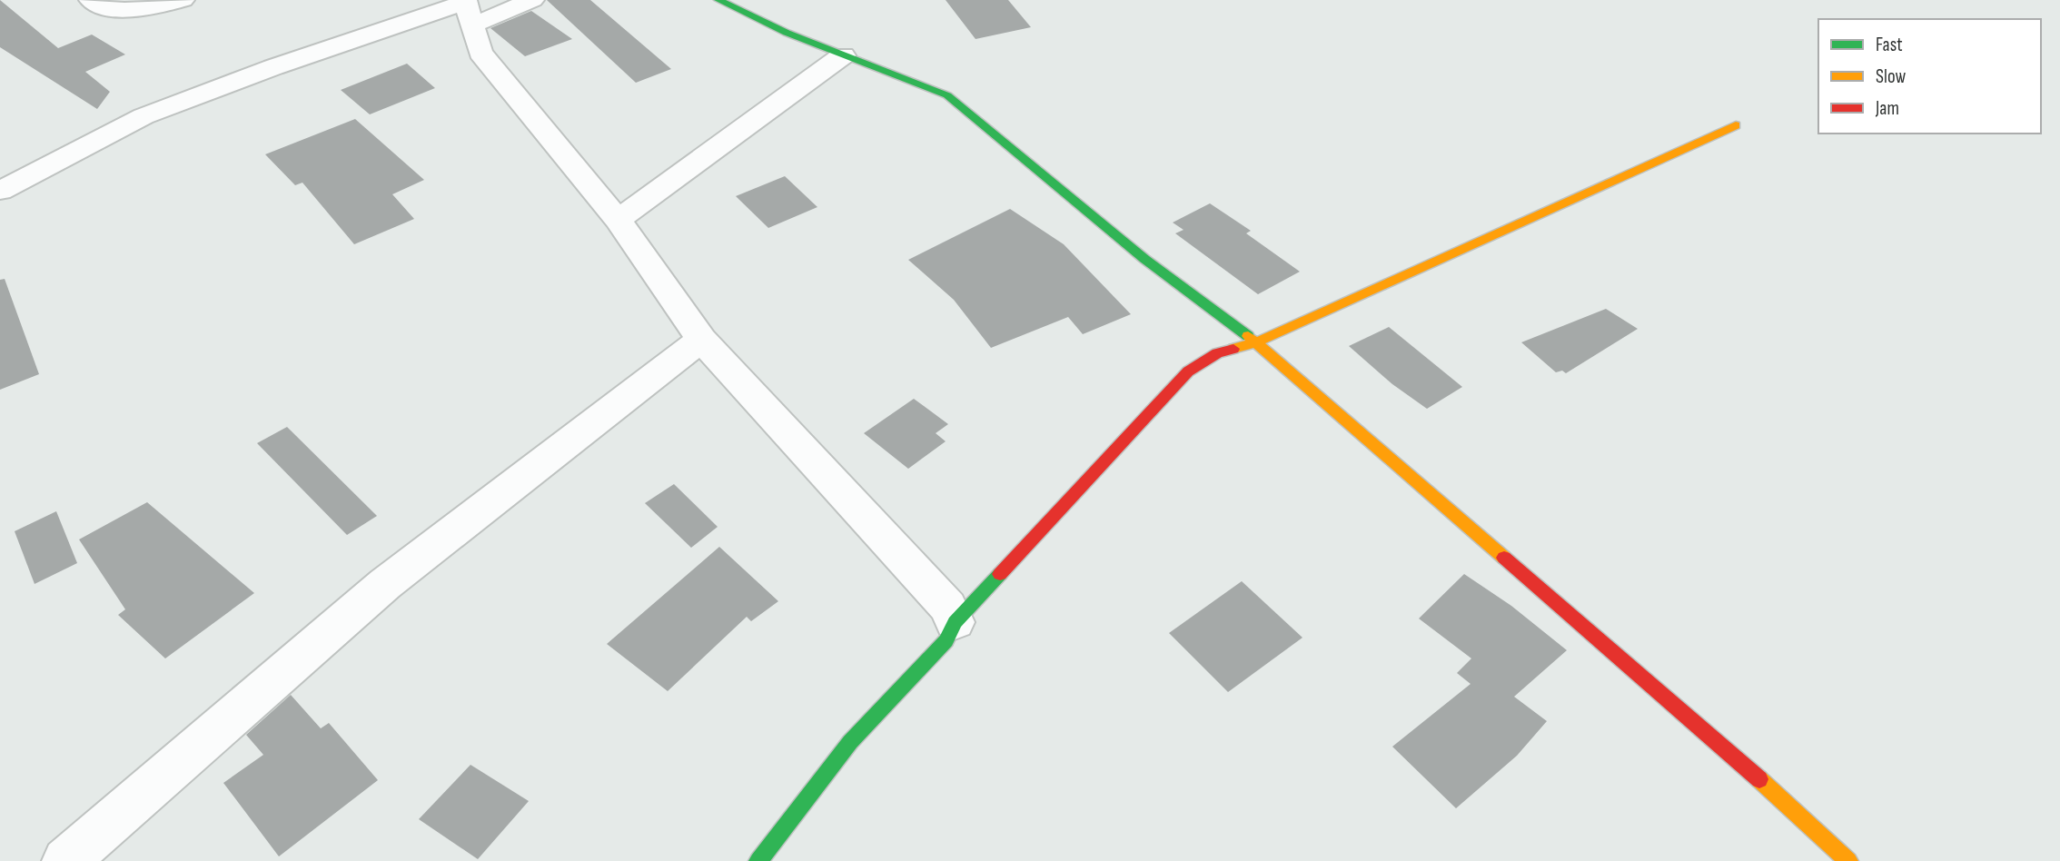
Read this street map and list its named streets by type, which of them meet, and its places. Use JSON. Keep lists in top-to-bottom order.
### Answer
{
  "legend": ["Fast", "Slow", "Jam"]
}
